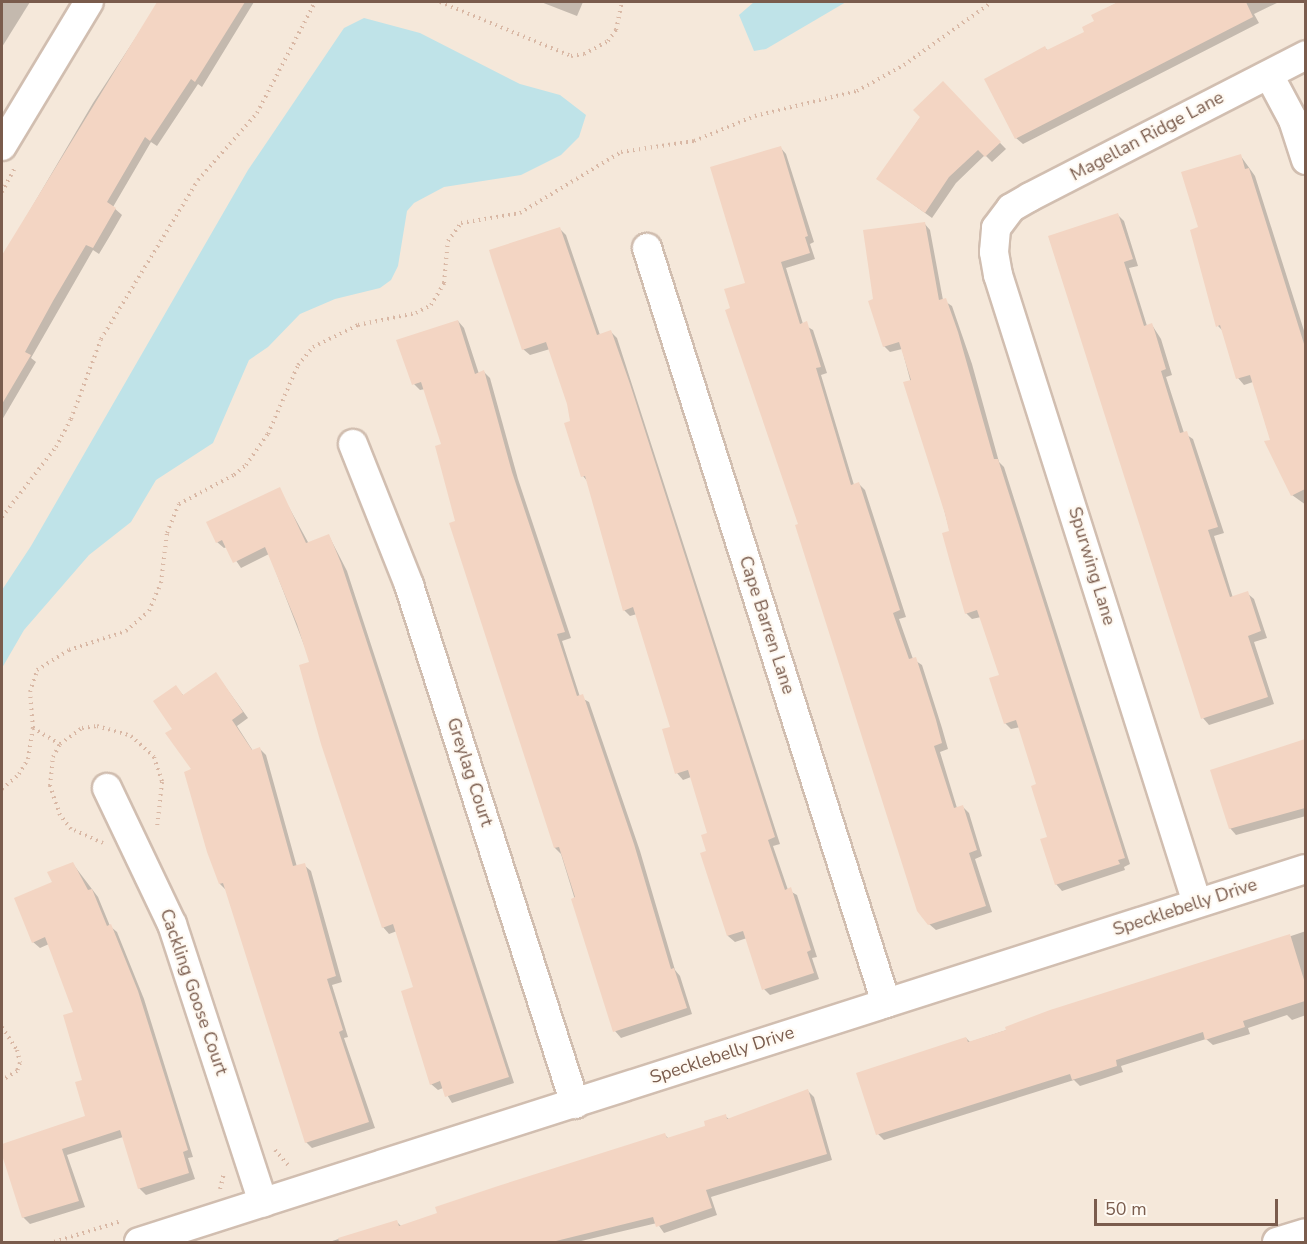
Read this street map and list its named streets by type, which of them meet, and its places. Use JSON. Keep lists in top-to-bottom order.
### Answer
{
  "streets": {
    "street": [
      "Magellan Ridge Lane",
      "Spurwing Lane",
      "Cape Barren Lane",
      "Greylag Court",
      "Specklebelly Drive",
      "Cackling Goose Court"
    ]
  },
  "crossings": [
    ["Magellan Ridge Lane", "Spurwing Lane"],
    ["Spurwing Lane", "Specklebelly Drive"],
    ["Cape Barren Lane", "Specklebelly Drive"],
    ["Greylag Court", "Specklebelly Drive"],
    ["Specklebelly Drive", "Cackling Goose Court"]
  ],
  "scale_bar": "50 m"
}
